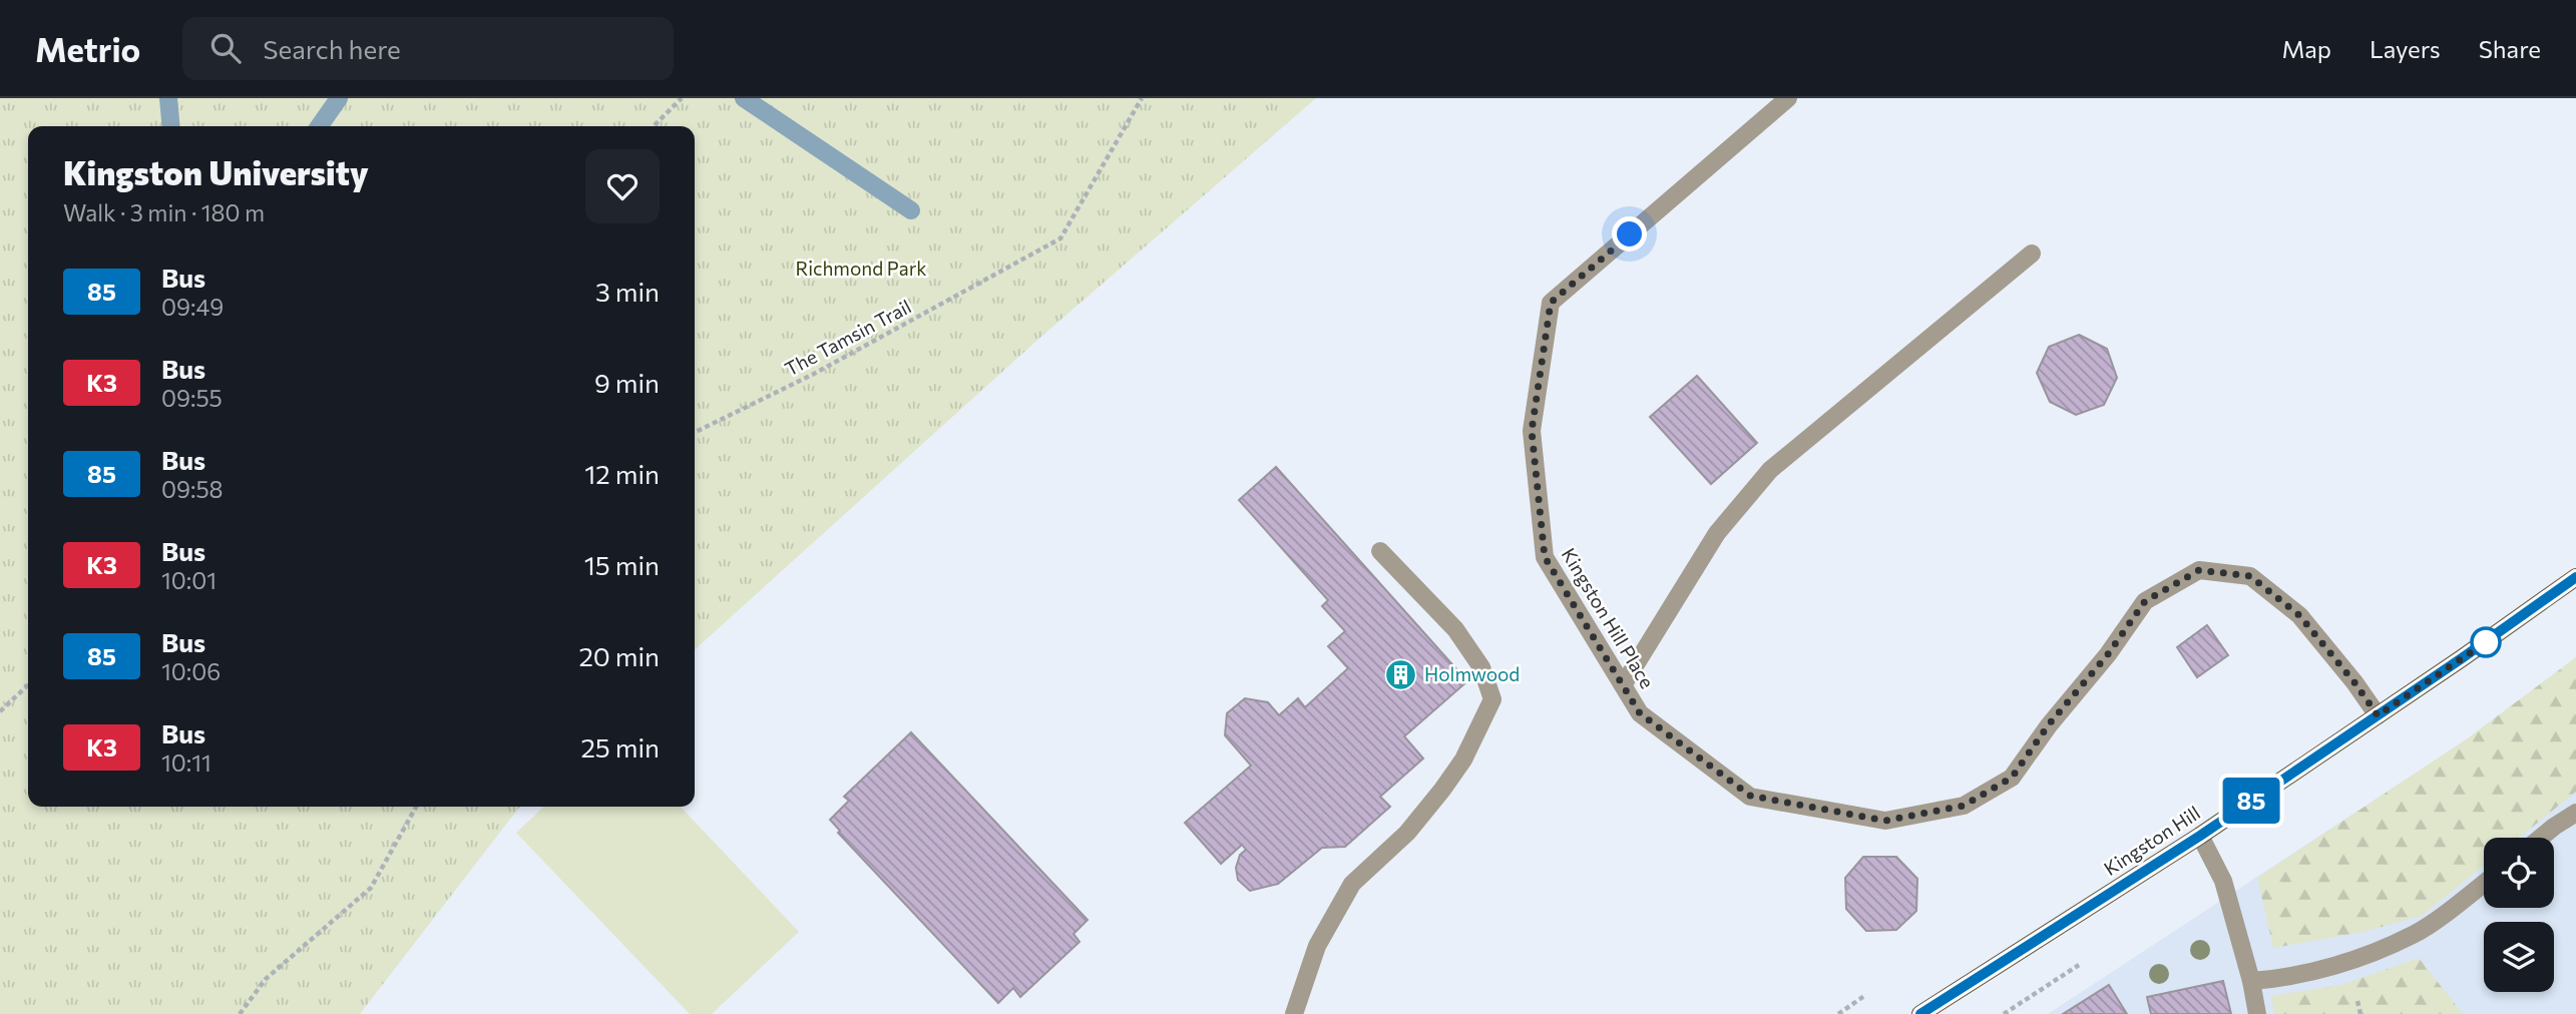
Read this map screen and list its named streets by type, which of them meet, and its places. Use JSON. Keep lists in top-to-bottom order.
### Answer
{
  "streets": {
    "main road": ["Kingston Hill"],
    "street": ["Kingston Hill Place"],
    "path": ["The Tamsin Trail"]
  },
  "crossings": [
    ["Kingston Hill Place", "Kingston Hill"]
  ],
  "parks": ["Richmond Park"],
  "places": {
    "building": ["Holmwood"]
  },
  "lines": ["bus line 85"],
  "page": {
    "header": "Metrio",
    "search": "Search here",
    "nav": ["Map", "Layers", "Share"],
    "on_map": "85",
    "heading": ["Kingston University", "Walk · 3 min · 180 m"],
    "list": [
      {
        "mark": "85",
        "name": "Bus",
        "note": "09:49",
        "value": "3 min"
      },
      {
        "mark": "K3",
        "name": "Bus",
        "note": "09:55",
        "value": "9 min"
      },
      {
        "mark": "85",
        "name": "Bus",
        "note": "09:58",
        "value": "12 min"
      },
      {
        "mark": "K3",
        "name": "Bus",
        "note": "10:01",
        "value": "15 min"
      },
      {
        "mark": "85",
        "name": "Bus",
        "note": "10:06",
        "value": "20 min"
      },
      {
        "mark": "K3",
        "name": "Bus",
        "note": "10:11",
        "value": "25 min"
      }
    ]
  }
}
